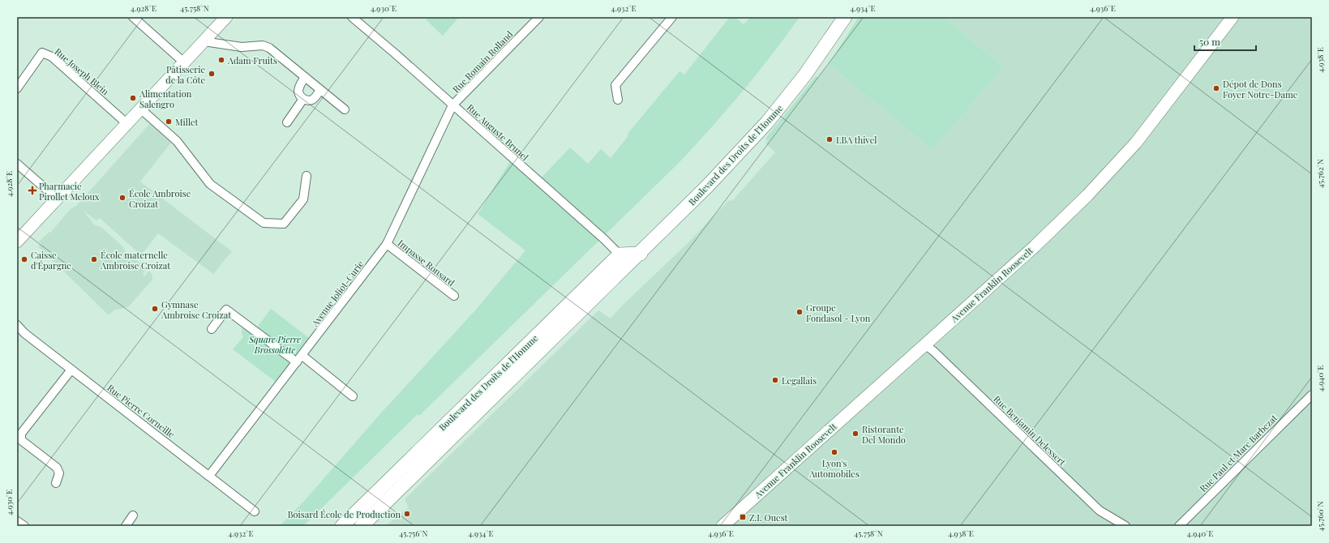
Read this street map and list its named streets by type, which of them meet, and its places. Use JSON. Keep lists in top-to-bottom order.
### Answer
{
  "streets": {
    "main road": ["Boulevard des Droits de l'Homme"],
    "street": [
      "Rue Romain Rolland",
      "Rue Joseph Blein",
      "Rue Auguste Brunel",
      "Impasse Ronsard",
      "Avenue Franklin Roosevelt",
      "Avenue Joliot-Curie",
      "Rue Pierre Corneille",
      "Rue Benjamin Delessert",
      "Rue Paul et Marc Barbezat"
    ]
  },
  "crossings": [
    ["Rue Romain Rolland", "Rue Auguste Brunel"],
    ["Rue Romain Rolland", "Avenue Joliot-Curie"],
    ["Rue Auguste Brunel", "Boulevard des Droits de l'Homme"],
    ["Rue Auguste Brunel", "Avenue Joliot-Curie"],
    ["Impasse Ronsard", "Avenue Joliot-Curie"],
    ["Avenue Franklin Roosevelt", "Rue Benjamin Delessert"],
    ["Avenue Joliot-Curie", "Rue Pierre Corneille"]
  ],
  "parks": ["Square Pierre Brossolette"],
  "places": {
    "other": [
      "Adam Fruits",
      "Pâtisserie de la Côte",
      "Dépot de Dons Foyer Notre-Dame",
      "Alimentation Salengro",
      "Millet",
      "LBA thivel",
      "École Ambroise Croizat",
      "Caisse d'Épargne",
      "École maternelle Ambroise Croizat",
      "Gymnase Ambroise Croizat",
      "Groupe Fondasol - Lyon",
      "Legallais",
      "Ristorante Del Mondo",
      "Lyon's Automobiles",
      "Boisard École de Production"
    ],
    "health": ["Pharmacie Pirollet Meloux"],
    "transit": ["Z.I. Ouest"]
  },
  "scale_bar": "50 m",
  "coordinates": [
    "4.928°E",
    "45.758°N",
    "4.930°E",
    "4.932°E",
    "4.934°E",
    "4.936°E",
    "4.938°E",
    "45.762°N",
    "4.940°E",
    "45.760°N",
    "45.756°N"
  ]
}
